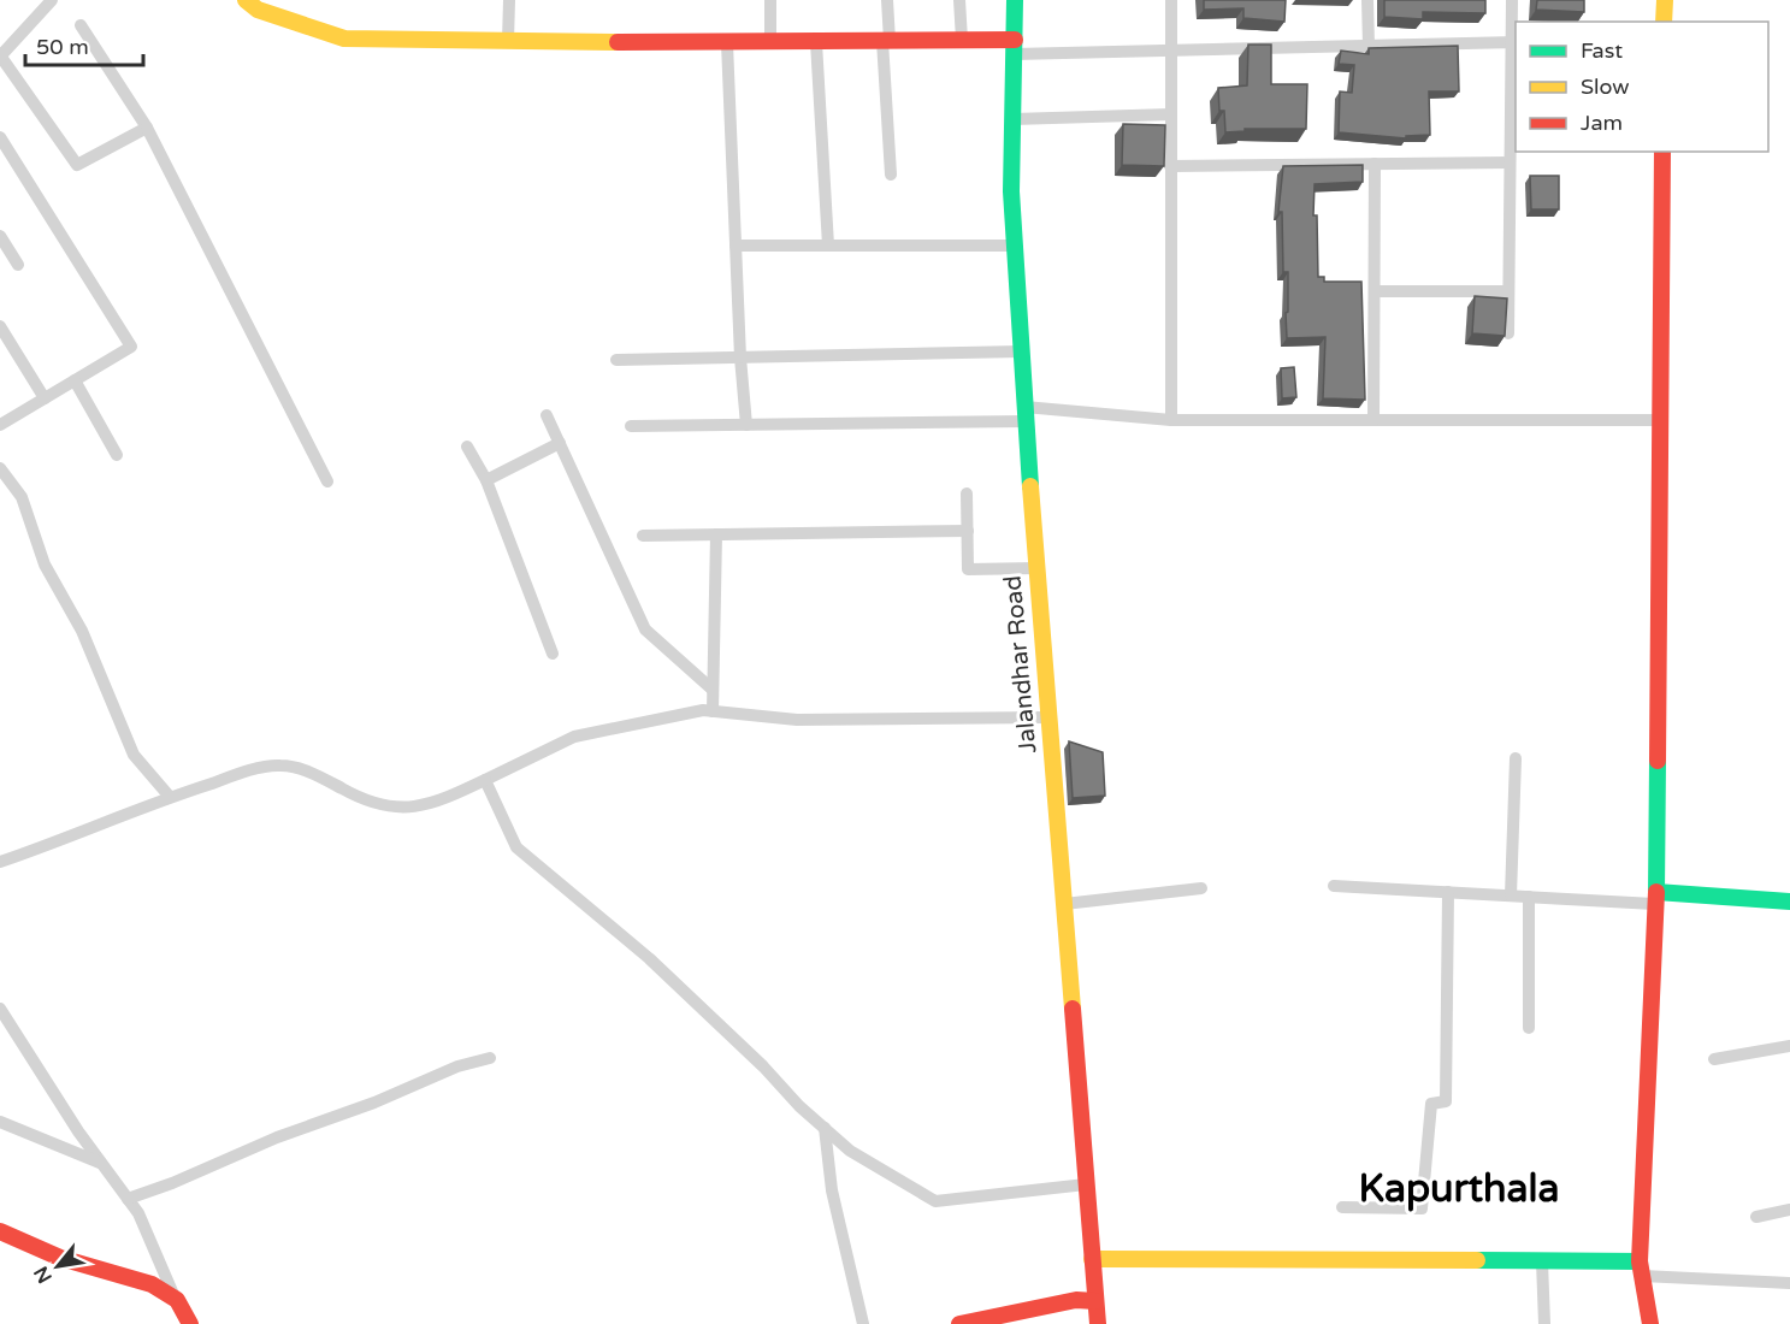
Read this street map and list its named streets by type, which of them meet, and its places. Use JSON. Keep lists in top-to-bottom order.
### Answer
{
  "streets": {
    "main road": ["Jalandhar Road"]
  },
  "districts": ["Kapurthala"],
  "legend": ["Fast", "Slow", "Jam"],
  "scale_bar": "50 m",
  "north": "bottom left"
}
